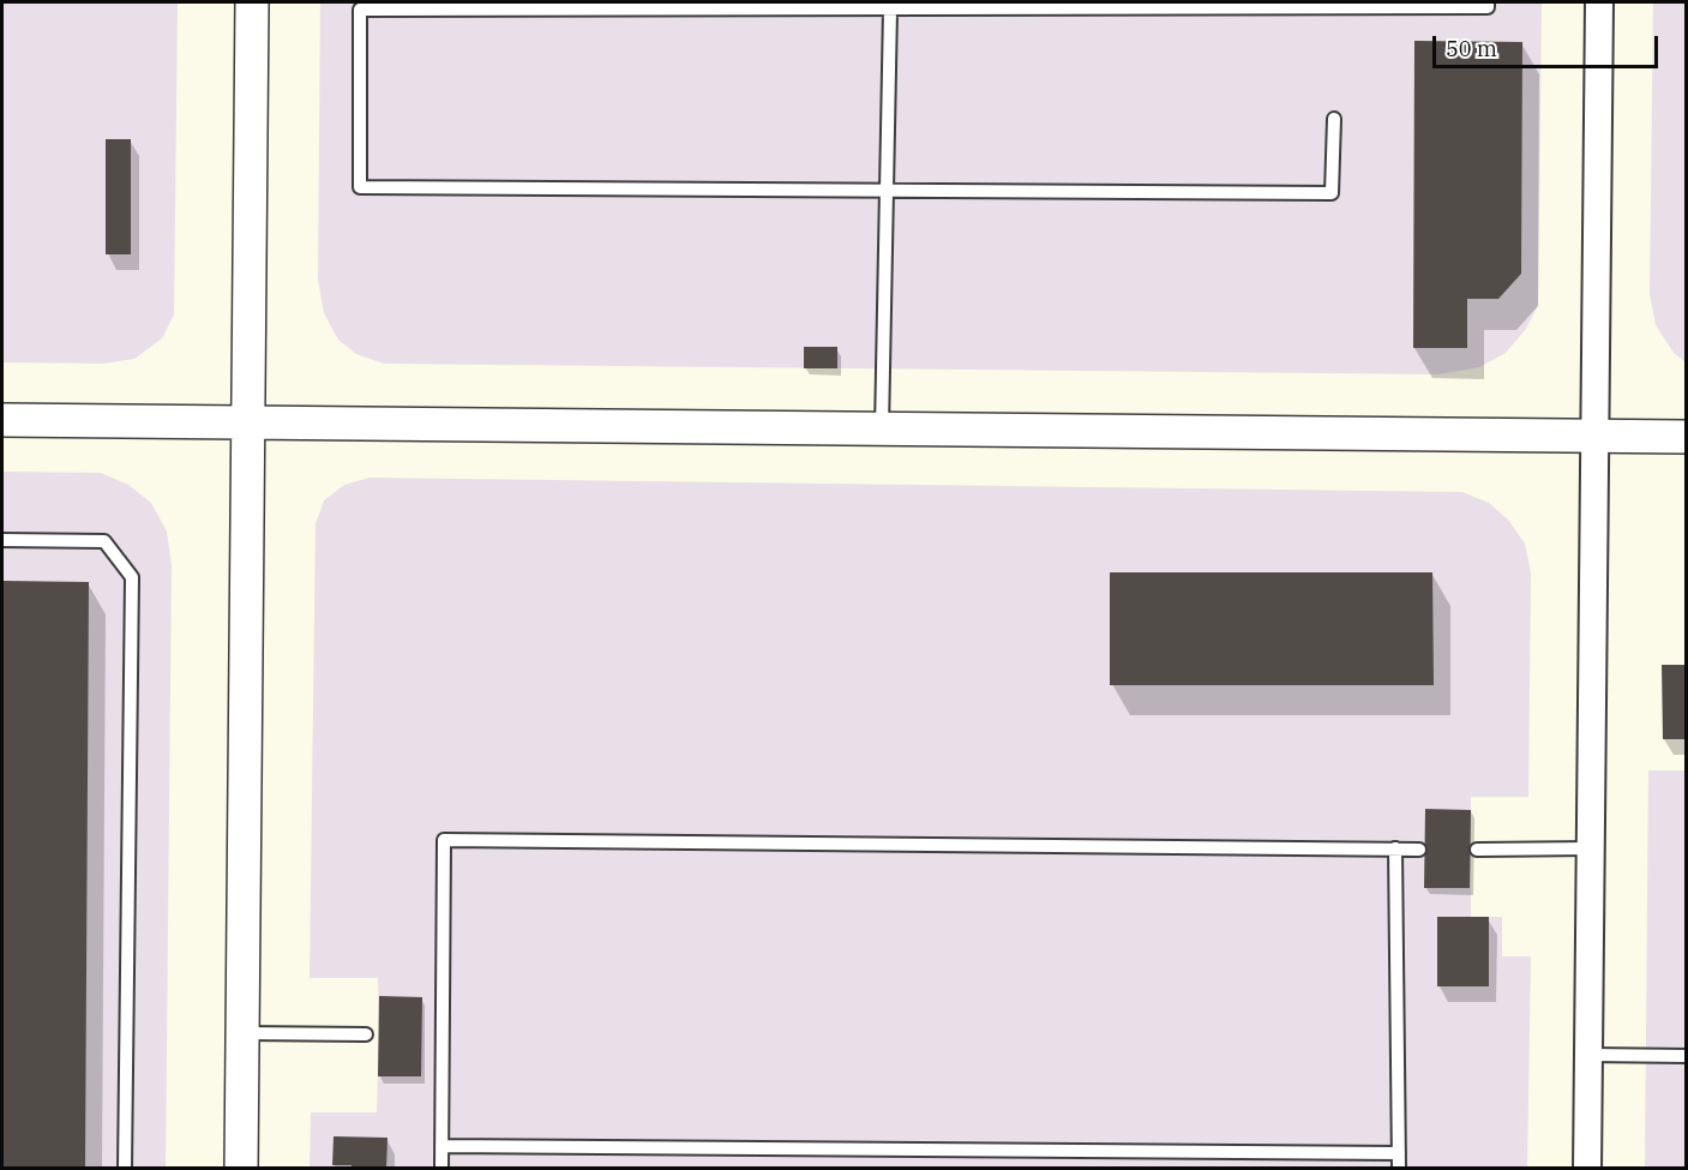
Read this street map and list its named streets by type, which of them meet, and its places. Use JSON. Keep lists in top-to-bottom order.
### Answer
{
  "scale_bar": "50 m"
}
